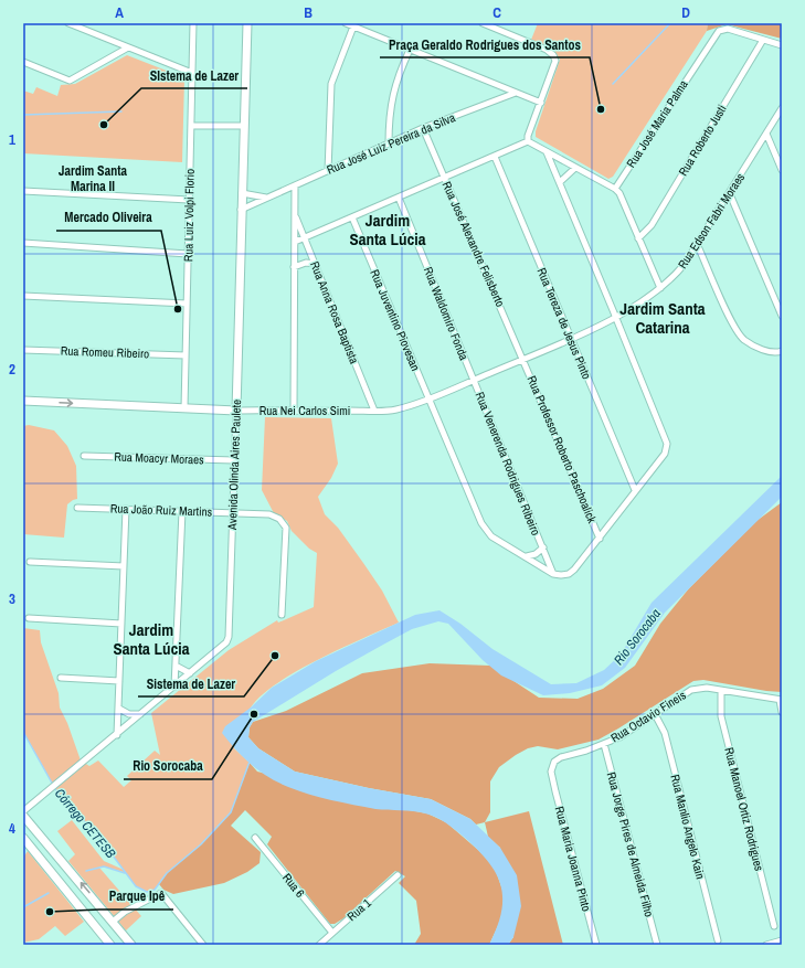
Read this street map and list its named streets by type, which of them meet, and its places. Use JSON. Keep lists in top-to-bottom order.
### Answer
{
  "streets": {
    "street": [
      "Rua José Maria Palma",
      "Rua Roberto Justi",
      "Rua José Luiz Pereira da Silva",
      "Rua Luiz Volpi Florio",
      "Rua Edson Fabri Moraes",
      "Rua José Alexandre Felisberto",
      "Rua Anna Rosa Baptista",
      "Rua Waldomiro Fonda",
      "Rua Juventino Piovesan",
      "Rua Tereza de Jesus Pinto",
      "Rua Romeu Ribeiro",
      "Rua Nei Carlos Simi",
      "Rua Professor Roberto Paschoalick",
      "Rua Moacyr Moraes",
      "Rua Venerenda Rodrigues Ribeiro",
      "Avenida Olinda Aires Paulete",
      "Rua João Ruiz Martins",
      "Rua Octavio Fineis",
      "Rua Manoel Ortiz Rodrigues",
      "Rua Manlio Angelo Kain",
      "Rua Jorge Pires de Almeida Filho",
      "Rua Maria Joanna Pinto",
      "Rua 6",
      "Rua 1"
    ]
  },
  "crossings": [
    ["Rua José Maria Palma", "Rua Roberto Justi"],
    ["Rua José Luiz Pereira da Silva", "Rua José Alexandre Felisberto"],
    ["Rua José Luiz Pereira da Silva", "Avenida Olinda Aires Paulete"],
    ["Rua Luiz Volpi Florio", "Rua Romeu Ribeiro"],
    ["Rua Luiz Volpi Florio", "Rua Nei Carlos Simi"],
    ["Rua Edson Fabri Moraes", "Rua Tereza de Jesus Pinto"],
    ["Rua Edson Fabri Moraes", "Rua Nei Carlos Simi"],
    ["Rua José Alexandre Felisberto", "Rua Nei Carlos Simi"],
    ["Rua José Alexandre Felisberto", "Rua Professor Roberto Paschoalick"],
    ["Rua Anna Rosa Baptista", "Rua Nei Carlos Simi"],
    ["Rua Waldomiro Fonda", "Rua Nei Carlos Simi"],
    ["Rua Waldomiro Fonda", "Rua Venerenda Rodrigues Ribeiro"],
    ["Rua Juventino Piovesan", "Rua Nei Carlos Simi"],
    ["Rua Juventino Piovesan", "Rua Venerenda Rodrigues Ribeiro"],
    ["Rua Nei Carlos Simi", "Rua Professor Roberto Paschoalick"],
    ["Rua Nei Carlos Simi", "Rua Venerenda Rodrigues Ribeiro"],
    ["Rua Nei Carlos Simi", "Avenida Olinda Aires Paulete"],
    ["Rua Moacyr Moraes", "Avenida Olinda Aires Paulete"],
    ["Avenida Olinda Aires Paulete", "Rua João Ruiz Martins"],
    ["Rua Octavio Fineis", "Rua Manoel Ortiz Rodrigues"],
    ["Rua Octavio Fineis", "Rua Manlio Angelo Kain"],
    ["Rua Octavio Fineis", "Rua Jorge Pires de Almeida Filho"],
    ["Rua Octavio Fineis", "Rua Maria Joanna Pinto"],
    ["Rua 6", "Rua 1"]
  ],
  "districts": [
    "Jardim Santa Marina II",
    "Jardim Santa Lúcia",
    "Jardim Santa Catarina",
    "Jardim Santa Lúcia"
  ],
  "water": ["Rio Sorocaba", "Córrego CETESB"],
  "places": [
    "Praça Geraldo Rodrigues dos Santos",
    "SIstema de Lazer",
    "Mercado Oliveira",
    "Sistema de Lazer",
    "Rio Sorocaba",
    "Parque Ipê"
  ],
  "grid": {
    "columns": [
      "A",
      "B",
      "C",
      "D"
    ],
    "rows": [
      "1",
      "2",
      "3",
      "4"
    ]
  }
}
